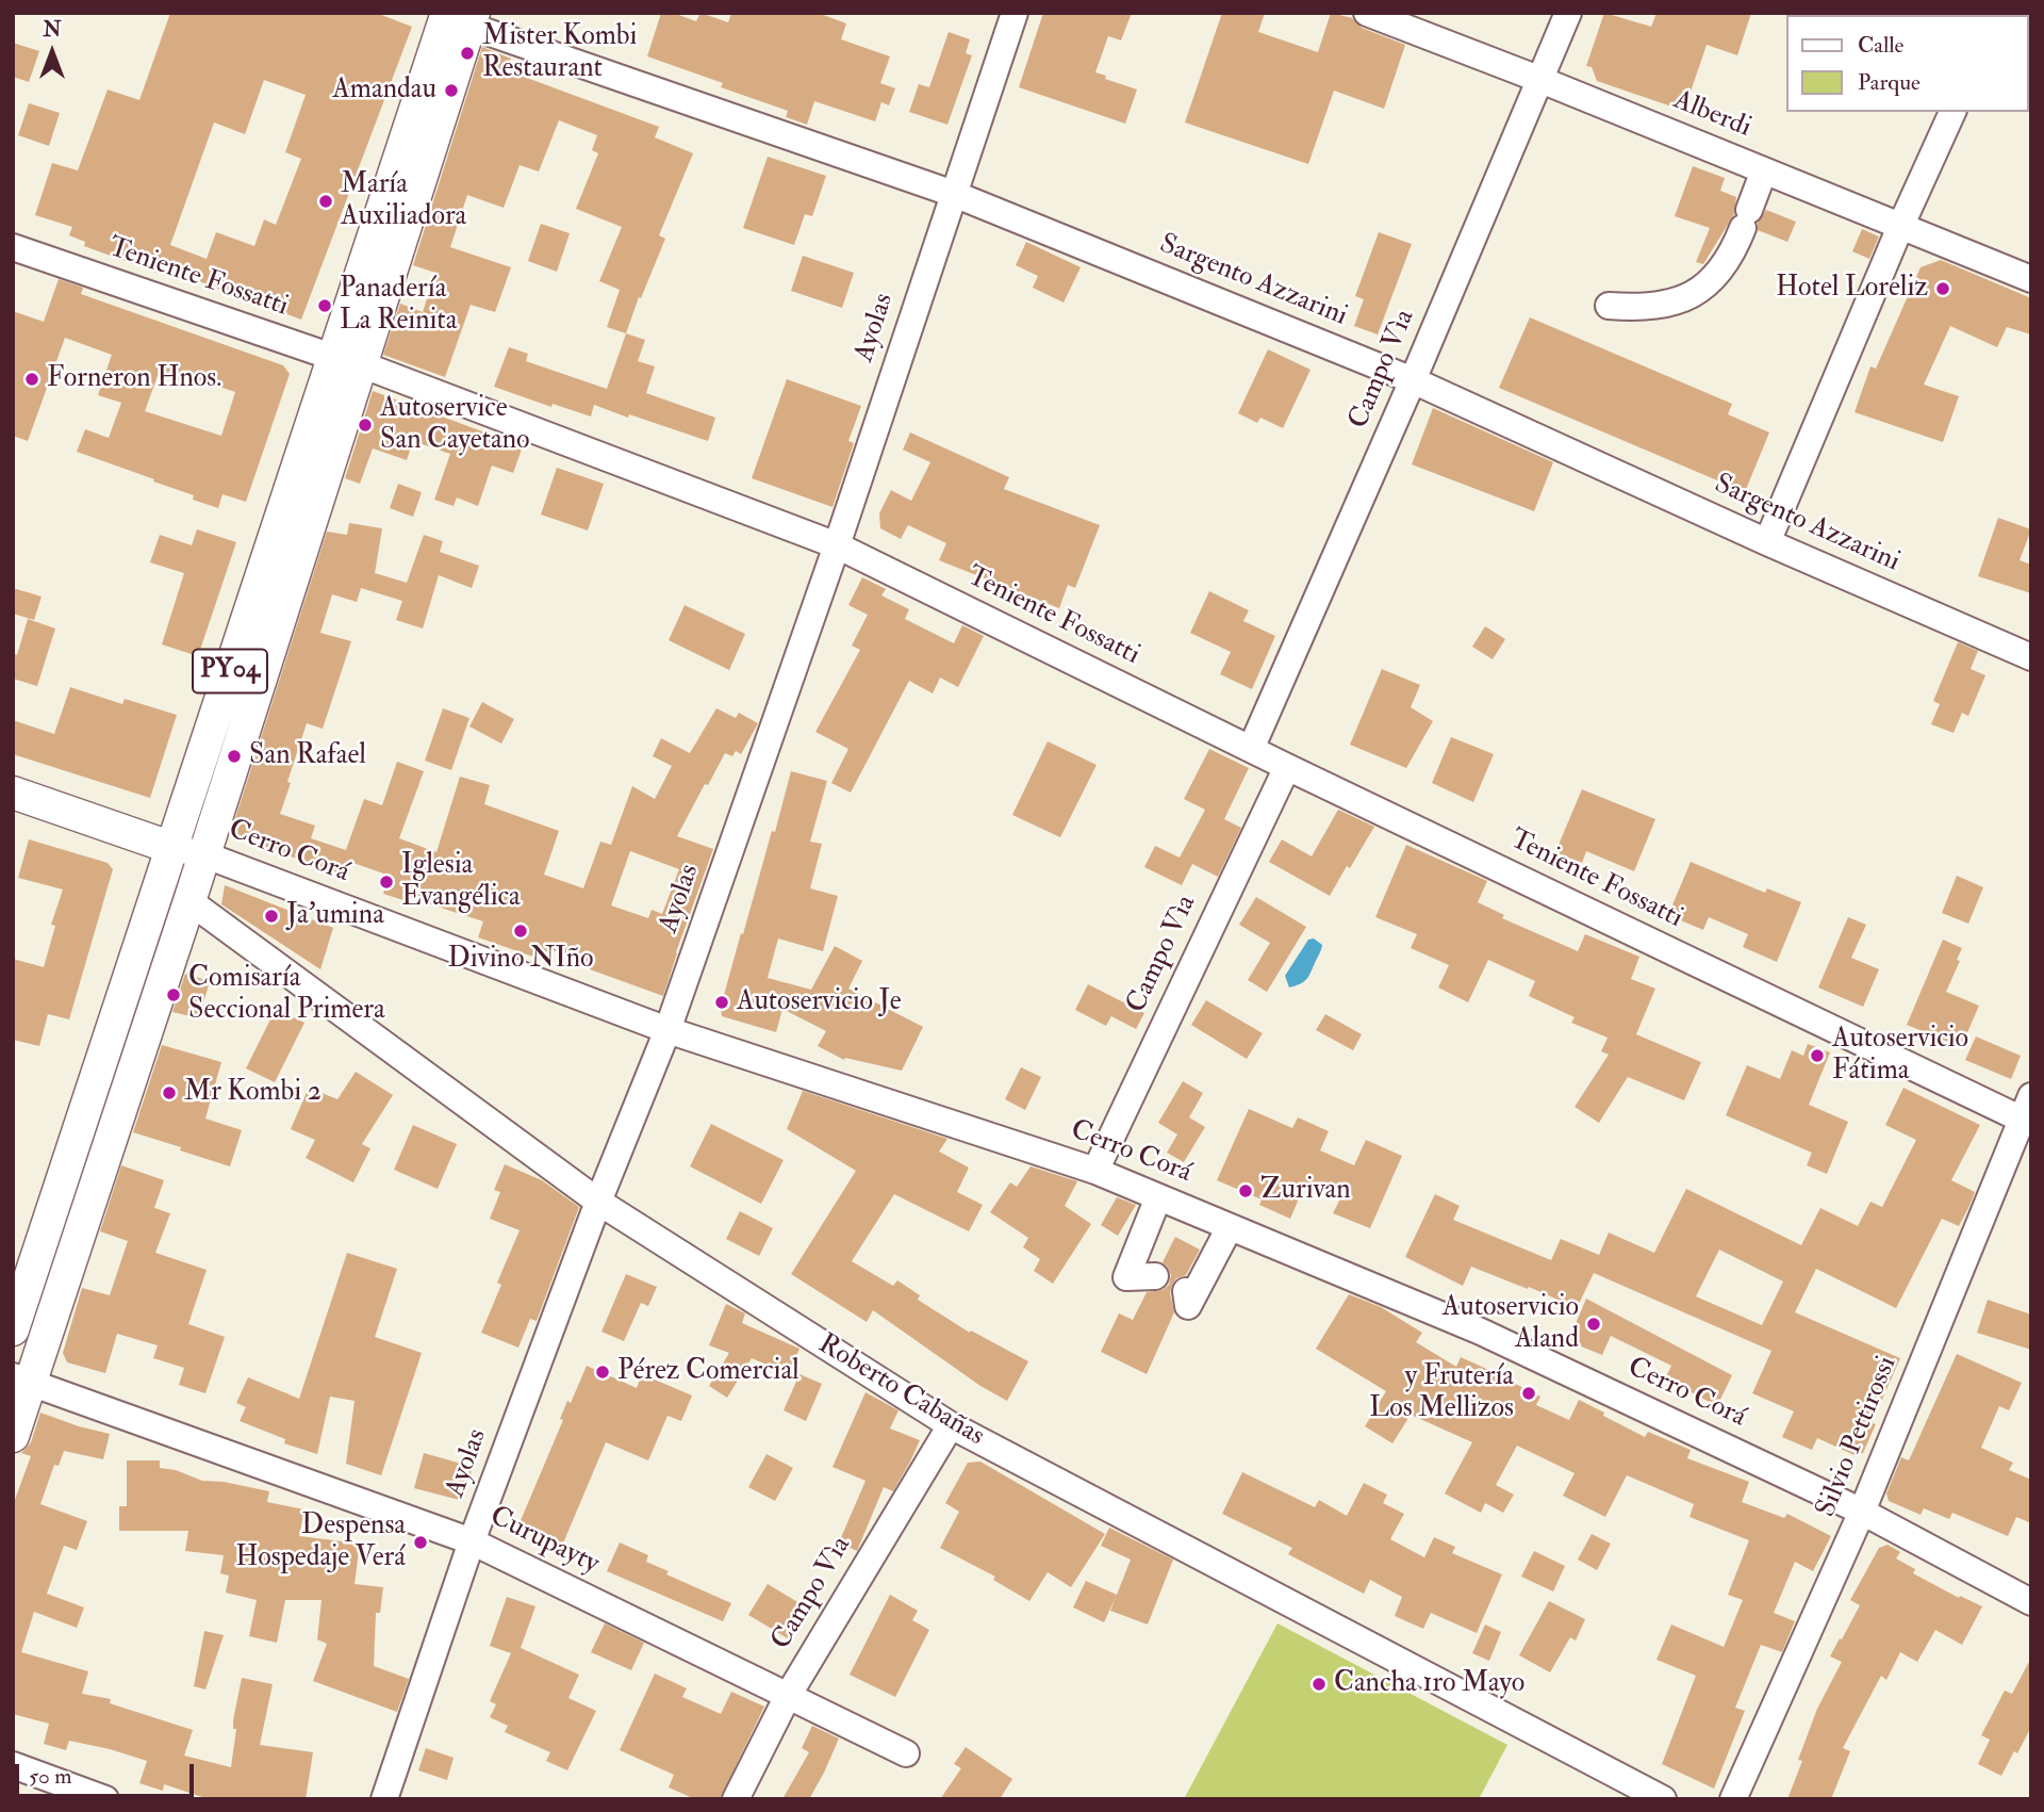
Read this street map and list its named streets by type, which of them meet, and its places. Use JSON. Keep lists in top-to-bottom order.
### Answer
{
  "streets": {
    "main road": ["PY04"],
    "street": [
      "Alberdi",
      "Teniente Fossatti",
      "Sargento Azzarini",
      "Ayolas",
      "Campo Vìa",
      "Cerro Corá",
      "Roberto Cabañas",
      "Silvio Pettirossi",
      "Curupayty"
    ]
  },
  "crossings": [
    ["Alberdi", "Campo Vìa"],
    ["Teniente Fossatti", "Ayolas"],
    ["Teniente Fossatti", "Campo Vìa"],
    ["Teniente Fossatti", "PY04"],
    ["Teniente Fossatti", "Silvio Pettirossi"],
    ["Sargento Azzarini", "Ayolas"],
    ["Sargento Azzarini", "Campo Vìa"],
    ["Sargento Azzarini", "PY04"],
    ["Ayolas", "Cerro Corá"],
    ["Ayolas", "Roberto Cabañas"],
    ["Ayolas", "Curupayty"],
    ["Campo Vìa", "Cerro Corá"],
    ["Campo Vìa", "Roberto Cabañas"],
    ["Campo Vìa", "Curupayty"],
    ["PY04", "Cerro Corá"],
    ["PY04", "Roberto Cabañas"],
    ["PY04", "Curupayty"],
    ["Cerro Corá", "Silvio Pettirossi"]
  ],
  "places": [
    "Mister Kombi Restaurant",
    "Amandau",
    "María Auxiliadora",
    "Hotel Loreliz",
    "Panadería La Reinita",
    "Forneron Hnos.",
    "Autoservice San Cayetano",
    "San Rafael",
    "Iglesia Evangélica",
    "Ja'umina",
    "Divino NIño",
    "Comisaría Seccional Primera",
    "Autoservicio Je",
    "Autoservicio Fátima",
    "Mr Kombi 2",
    "Zurivan",
    "Autoservicio Aland",
    "Pérez Comercial",
    "y Frutería Los Mellizos",
    "Despensa Hospedaje Verá",
    "Cancha 1ro Mayo"
  ],
  "legend": ["Calle", "Parque"],
  "scale_bar": "50 m",
  "north": "top"
}
